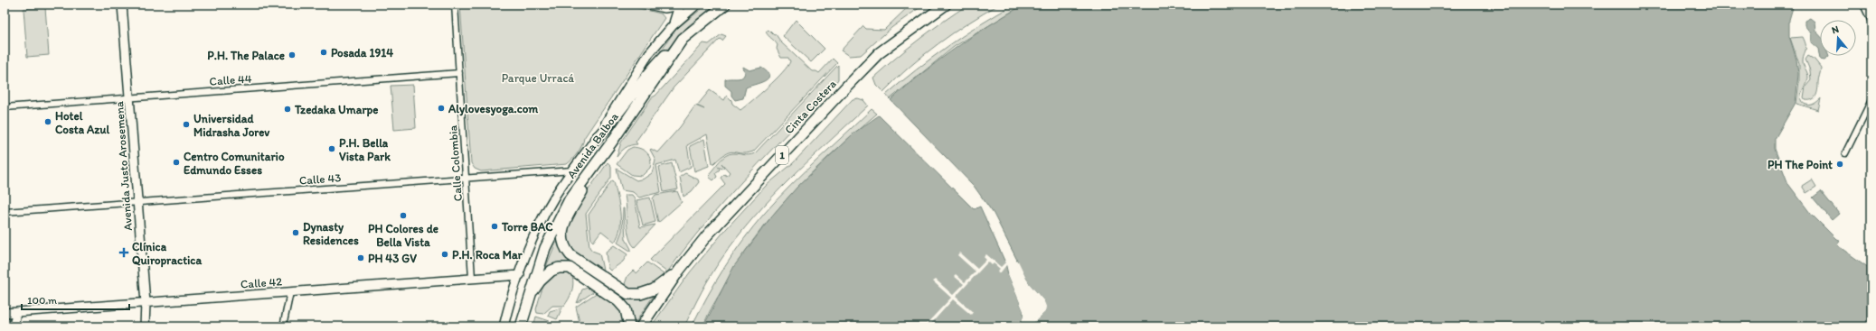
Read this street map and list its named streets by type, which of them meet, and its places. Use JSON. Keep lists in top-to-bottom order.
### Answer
{
  "streets": {
    "highway": ["Cinta Costera", "Avenida Balboa", "1"],
    "main road": ["Avenida Justo Arosemena", "Calle 42"],
    "street": ["Calle 44", "Calle Colombia", "Calle 43"]
  },
  "crossings": [
    ["Calle 44", "Calle Colombia"],
    ["Calle 44", "Avenida Justo Arosemena"],
    ["Avenida Balboa", "Calle 43"],
    ["Avenida Balboa", "Calle 42"],
    ["Calle Colombia", "Calle 43"],
    ["Calle Colombia", "Calle 42"],
    ["Avenida Justo Arosemena", "Calle 43"],
    ["Avenida Justo Arosemena", "Calle 42"]
  ],
  "parks": ["Parque Urracá"],
  "places": {
    "other": [
      "Posada 1914",
      "P.H. The Palace",
      "Alylovesyoga.com",
      "Tzedaka Umarpe",
      "Hotel Costa Azul",
      "Universidad Midrasha Jorev",
      "P.H. Bella Vista Park",
      "Centro Comunitario Edmundo Esses",
      "PH The Point",
      "PH Colores de Bella Vista",
      "Torre BAC",
      "Dynasty Residences",
      "P.H. Roca Mar",
      "PH 43 GV"
    ],
    "health": ["Clínica Quiropractica"]
  },
  "scale_bar": "100 m",
  "north": "top"
}
